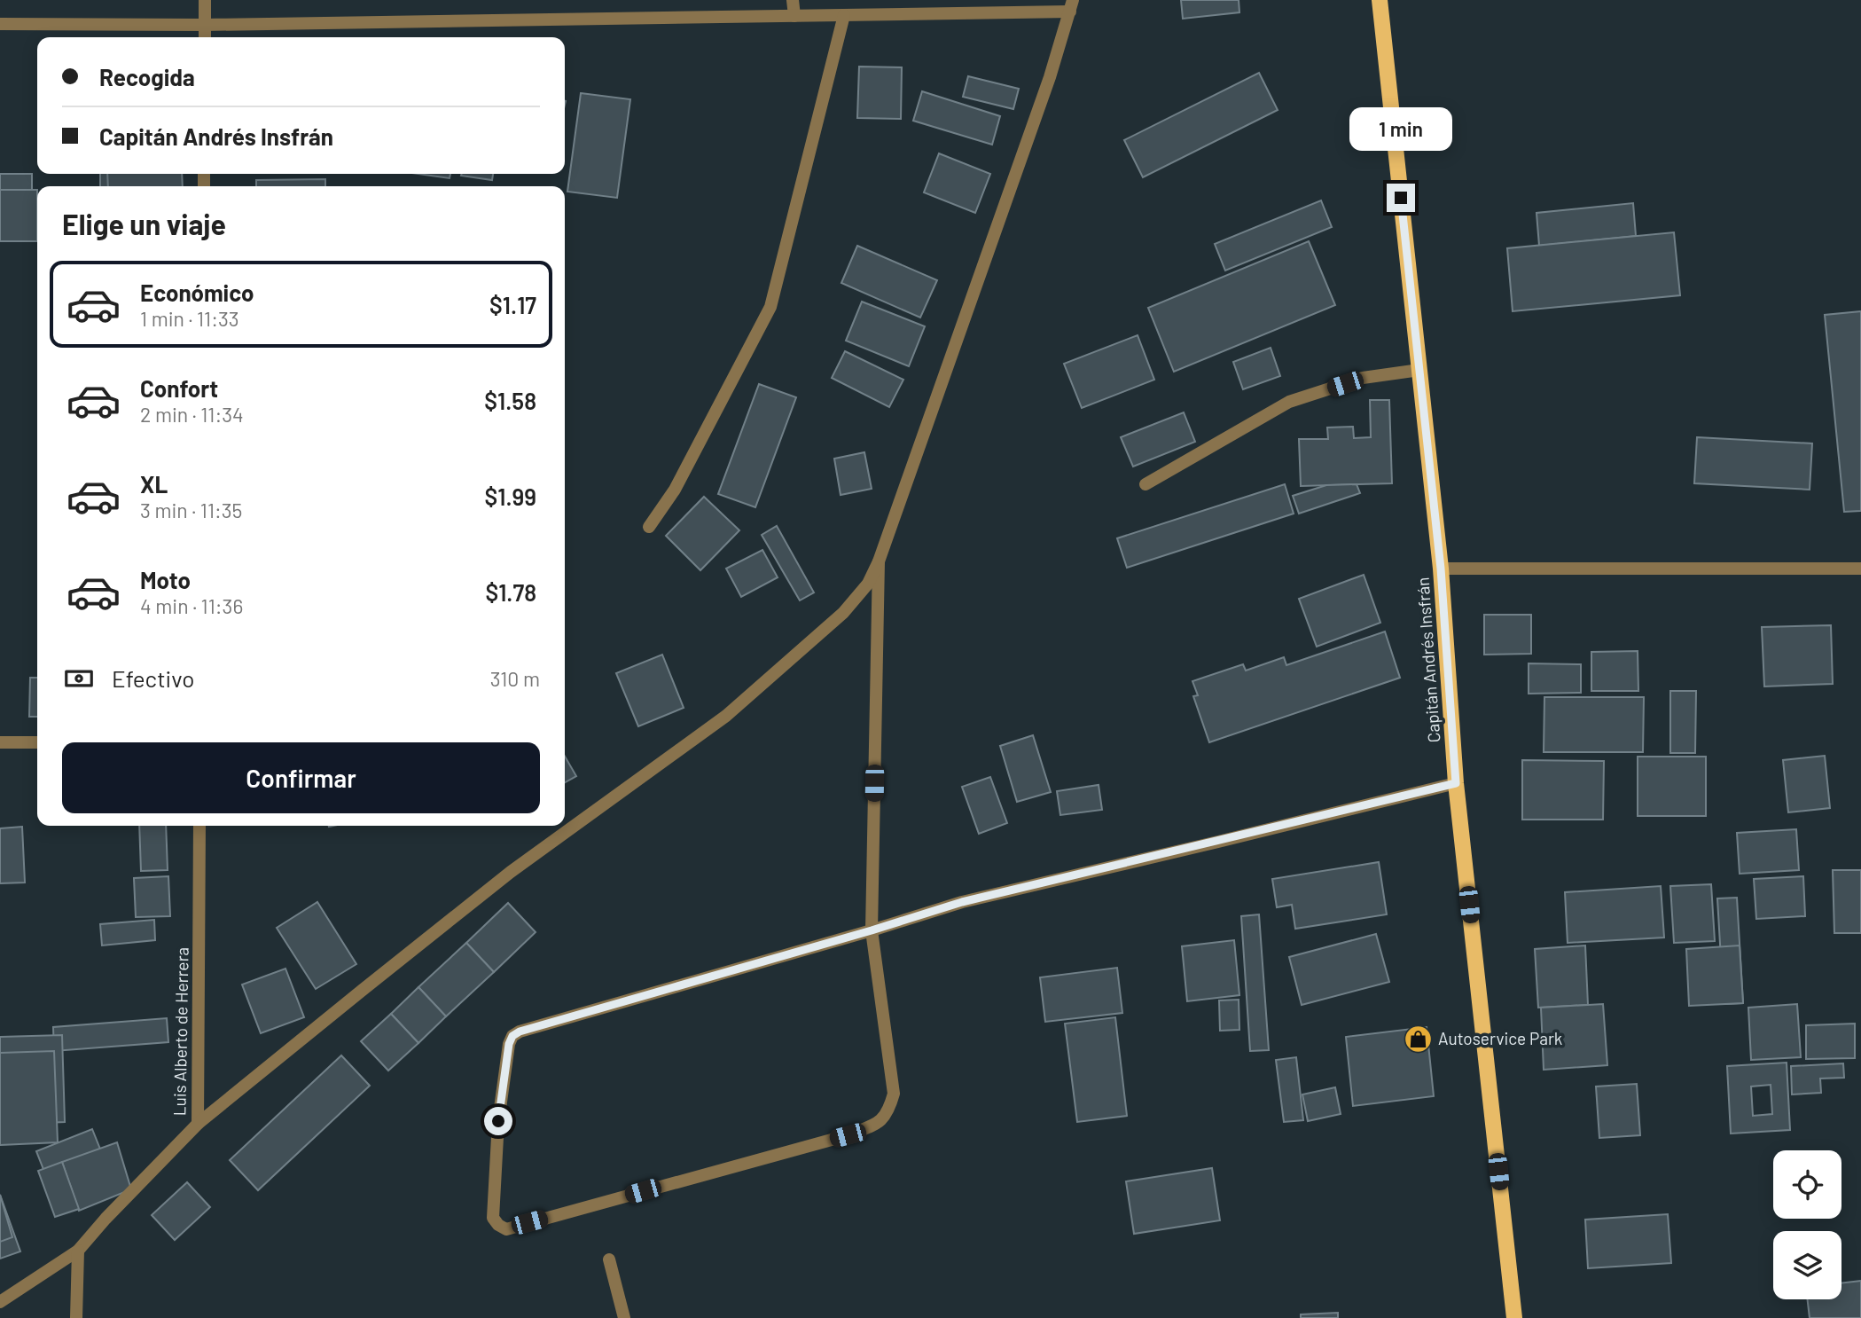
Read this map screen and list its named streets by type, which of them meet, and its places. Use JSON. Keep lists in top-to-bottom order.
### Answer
{
  "streets": {
    "main road": ["Capitán Andrés Insfrán"],
    "street": ["Luis Alberto de Herrera"]
  },
  "places": {
    "shop": ["Autoservice Park"]
  },
  "page": {
    "banner": ["Recogida", "Capitán Andrés Insfrán"],
    "bubble": "1 min",
    "heading": "Elige un viaje",
    "list": [
      {
        "name": "Económico",
        "note": "1 min · 11:33",
        "value": "$1.17"
      },
      {
        "name": "Confort",
        "note": "2 min · 11:34",
        "value": "$1.58"
      },
      {
        "name": "XL",
        "note": "3 min · 11:35",
        "value": "$1.99"
      },
      {
        "name": "Moto",
        "note": "4 min · 11:36",
        "value": "$1.78"
      }
    ],
    "pay": ["Efectivo", "310 m"],
    "buttons": "Confirmar"
  }
}
